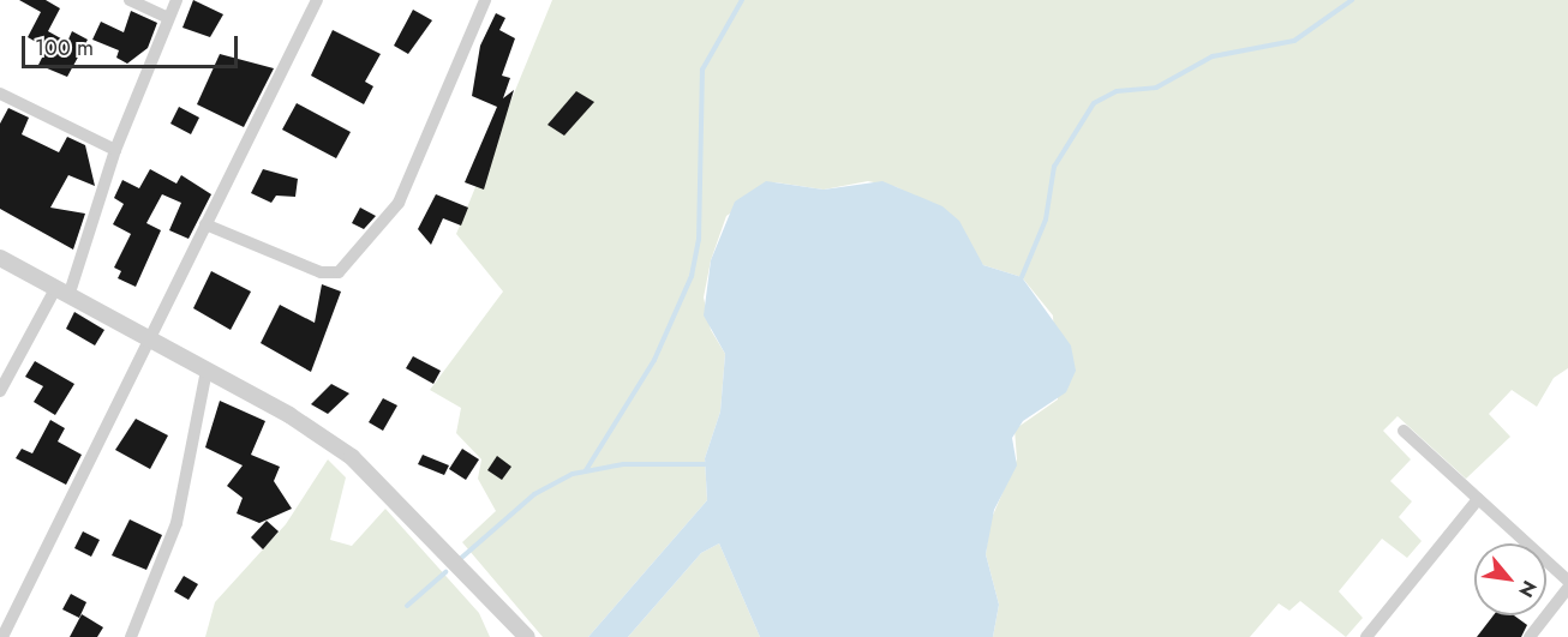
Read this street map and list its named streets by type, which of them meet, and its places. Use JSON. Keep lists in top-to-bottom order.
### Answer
{
  "scale_bar": "100 m",
  "north": "bottom right"
}
